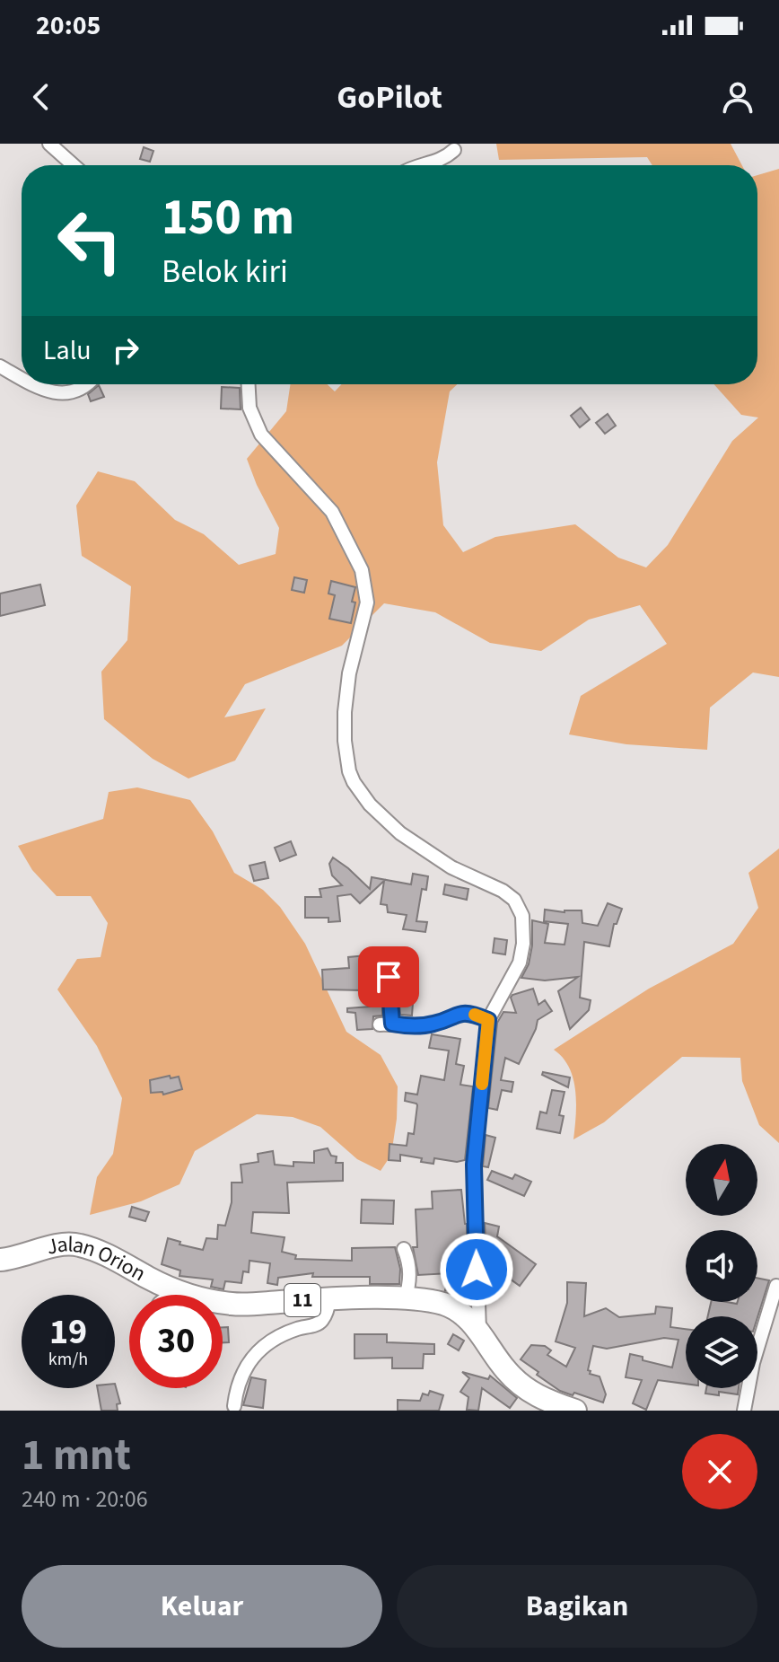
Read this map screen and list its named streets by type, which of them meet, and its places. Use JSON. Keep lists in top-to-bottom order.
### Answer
{
  "streets": {
    "highway": ["Jalan Orion", "11"]
  },
  "north": "top",
  "page": {
    "status": "20:05",
    "header": "GoPilot",
    "turn": ["150 m", "Belok kiri"],
    "then": "Lalu",
    "speed": "19 km/h",
    "limit": "30",
    "heading": ["1 mnt", "240 m · 20:06"],
    "buttons": ["Keluar", "Bagikan"]
  }
}
